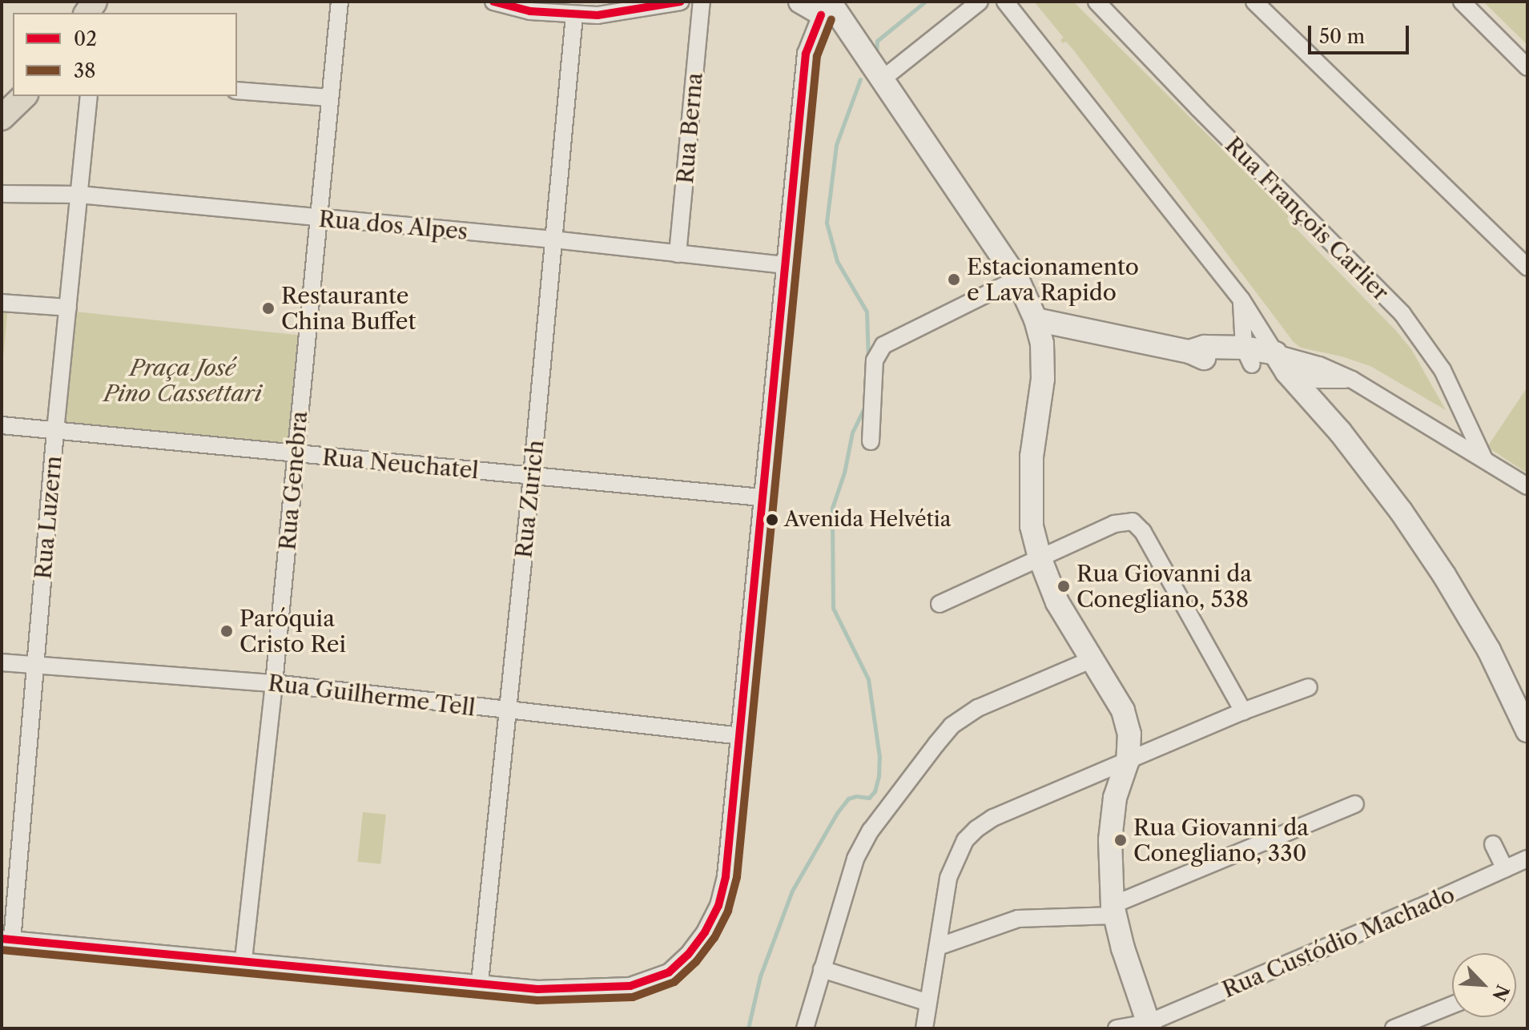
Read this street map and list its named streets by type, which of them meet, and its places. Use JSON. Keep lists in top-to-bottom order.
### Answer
{
  "streets": {
    "street": [
      "Rua Berna",
      "Rua François Carlier",
      "Rua dos Alpes",
      "Rua Neuchatel",
      "Rua Genebra",
      "Rua Zurich",
      "Rua Luzern",
      "Rua Guilherme Tell",
      "Rua Custódio Machado"
    ]
  },
  "crossings": [
    ["Rua Berna", "Rua dos Alpes"],
    ["Rua dos Alpes", "Rua Genebra"],
    ["Rua dos Alpes", "Rua Zurich"],
    ["Rua dos Alpes", "Rua Luzern"],
    ["Rua Neuchatel", "Rua Genebra"],
    ["Rua Neuchatel", "Rua Zurich"],
    ["Rua Neuchatel", "Rua Luzern"],
    ["Rua Genebra", "Rua Guilherme Tell"],
    ["Rua Zurich", "Rua Guilherme Tell"],
    ["Rua Luzern", "Rua Guilherme Tell"]
  ],
  "parks": ["Praça José Pino Cassettari"],
  "places": [
    "Estacionamento e Lava Rapido",
    "Restaurante China Buffet",
    "Avenida Helvétia",
    "Rua Giovanni da Conegliano, 538",
    "Paróquia Cristo Rei",
    "Rua Giovanni da Conegliano, 330"
  ],
  "lines": ["transit line 02", "transit line 38"],
  "legend": ["02", "38"],
  "scale_bar": "50 m",
  "north": "bottom right"
}
